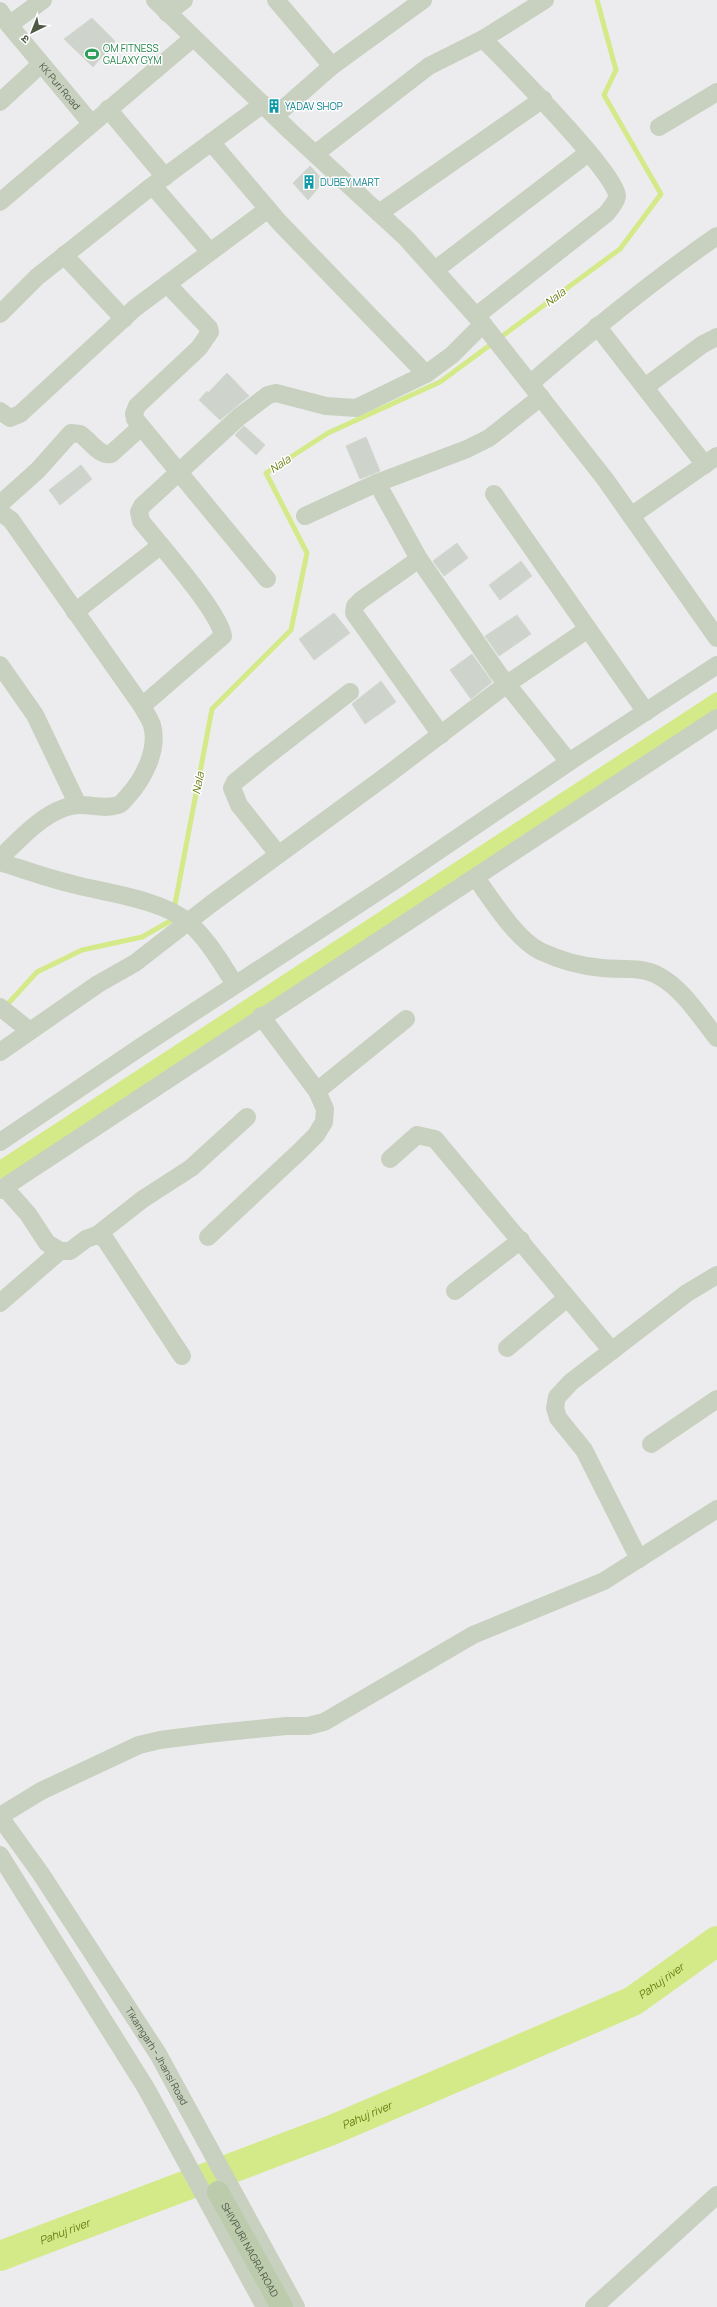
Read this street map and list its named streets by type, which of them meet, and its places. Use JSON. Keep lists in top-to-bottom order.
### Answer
{
  "streets": {
    "main road": ["SHIVPURI NAGRA ROAD"],
    "street": ["KK Puri Road", "Tikamgarh - Jhansi Road"]
  },
  "water": ["Nala", "Pahuj river"],
  "places": {
    "sports": ["OM FITNESS GALAXY GYM"],
    "building": ["YADAV SHOP", "DUBEY MART"]
  },
  "north": "bottom left"
}
